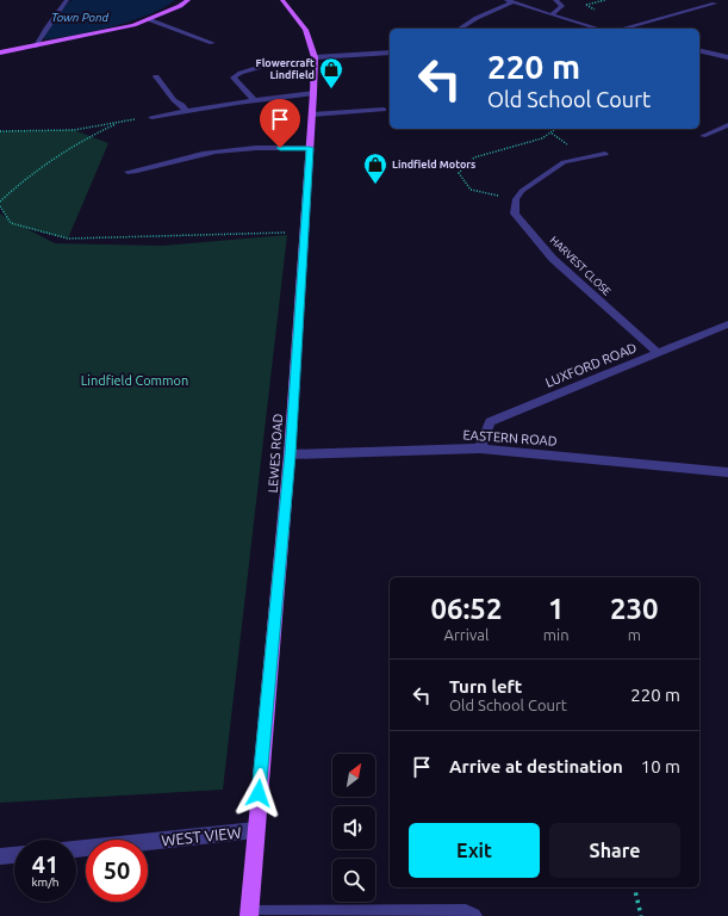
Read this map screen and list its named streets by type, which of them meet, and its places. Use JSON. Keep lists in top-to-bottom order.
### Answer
{
  "streets": {
    "main road": ["LEWES ROAD"],
    "street": [
      "HARVEST CLOSE",
      "LUXFORD ROAD",
      "EASTERN ROAD",
      "WEST VIEW"
    ]
  },
  "crossings": [
    ["HARVEST CLOSE", "LUXFORD ROAD"],
    ["LUXFORD ROAD", "EASTERN ROAD"],
    ["EASTERN ROAD", "LEWES ROAD"],
    ["LEWES ROAD", "WEST VIEW"]
  ],
  "water": ["Town Pond"],
  "parks": ["Lindfield Common"],
  "places": {
    "shop": ["Flowercraft Lindfield", "Lindfield Motors"]
  },
  "north": "top right",
  "page": {
    "turn": ["220 m", "Old School Court"],
    "eta": [
      "06:52",
      "Arrival",
      "1",
      "min",
      "230",
      "m"
    ],
    "list": [
      {
        "name": "Turn left",
        "note": "Old School Court",
        "value": "220 m"
      },
      {
        "name": "Arrive at destination",
        "value": "10 m"
      }
    ],
    "buttons": ["Exit", "Share"],
    "speed": "41 km/h",
    "limit": "50"
  }
}
